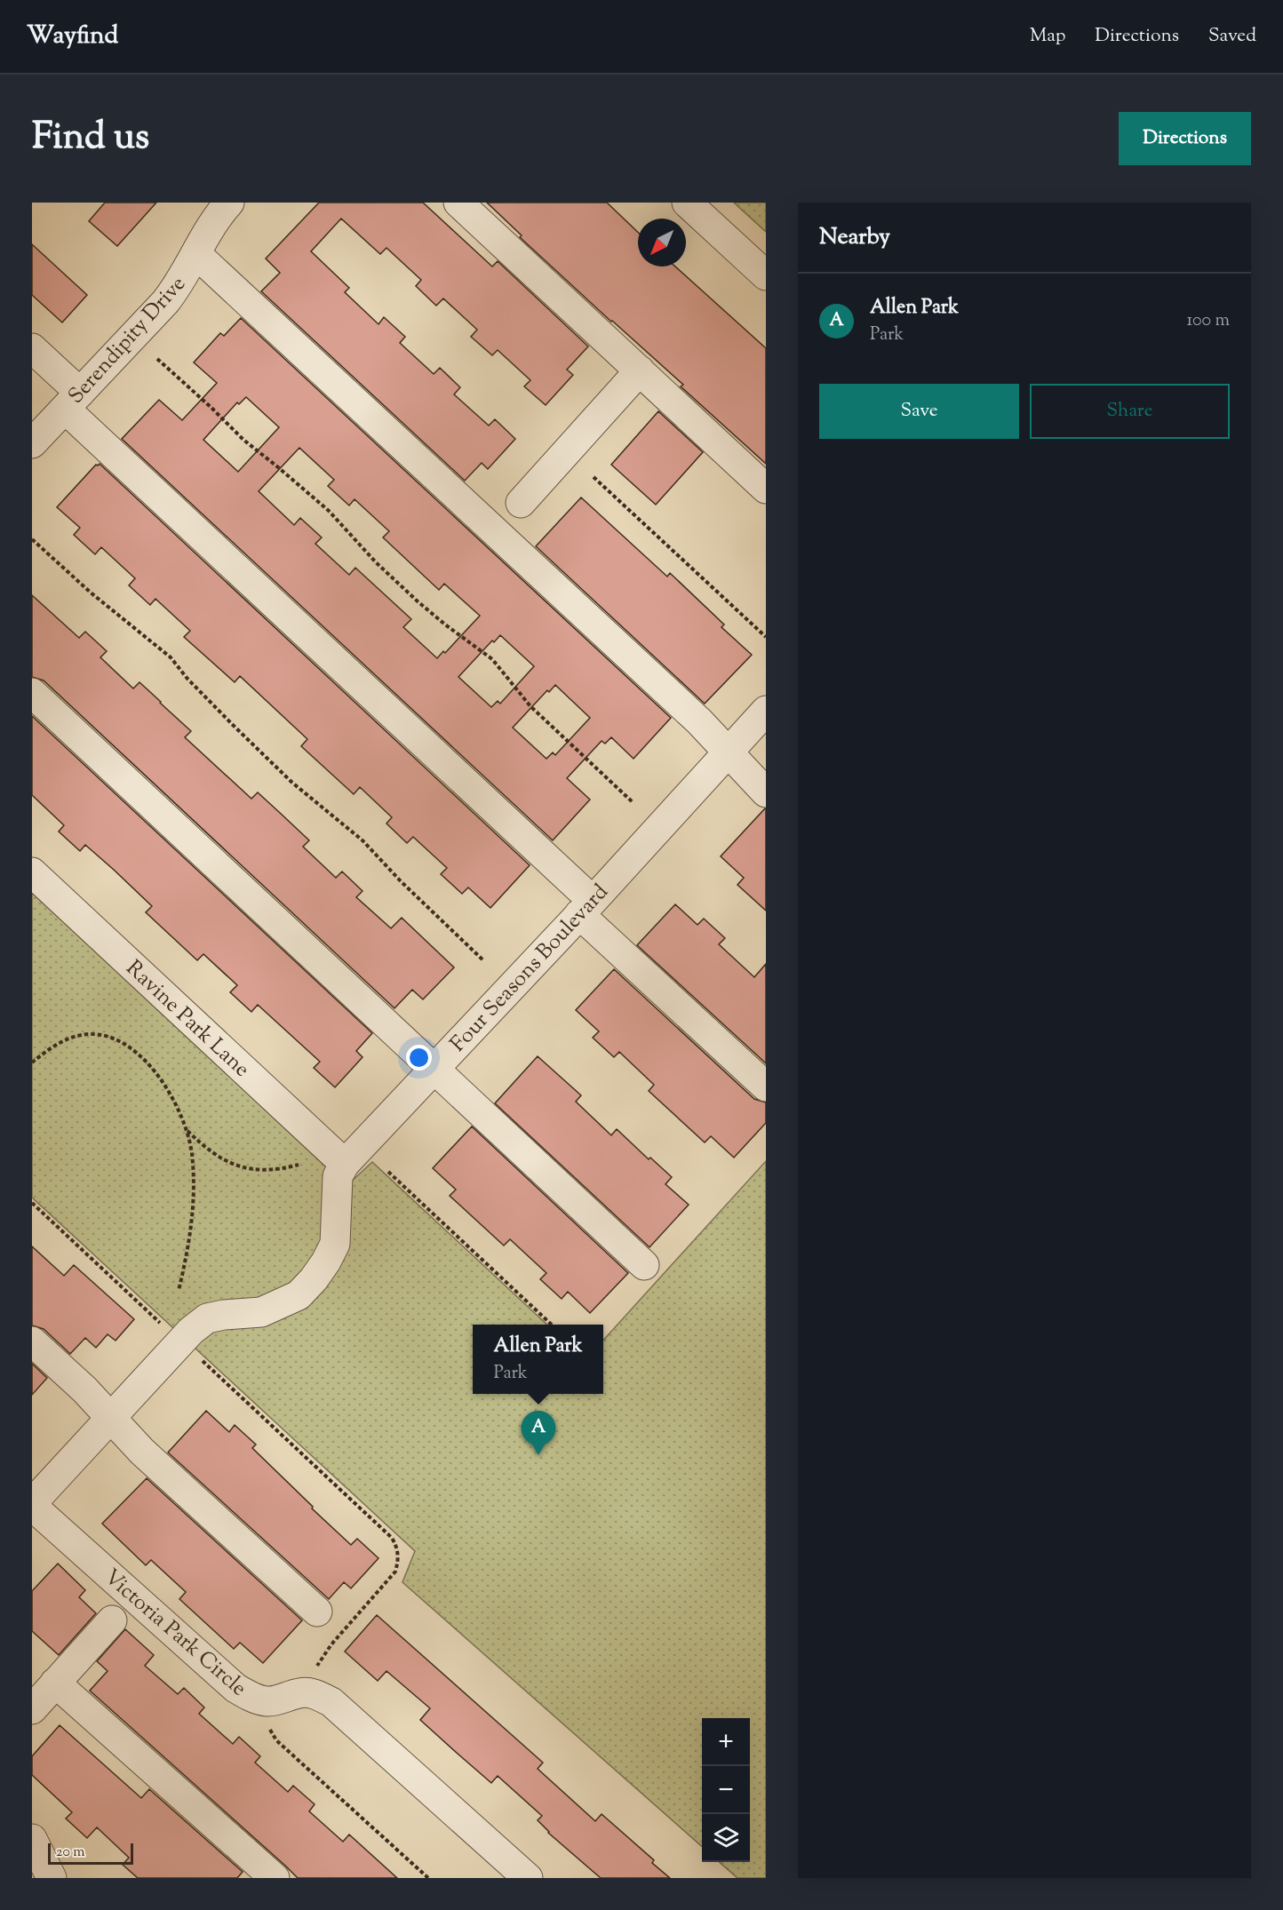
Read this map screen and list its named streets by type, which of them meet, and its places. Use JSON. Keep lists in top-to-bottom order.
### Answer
{
  "streets": {
    "street": [
      "Serendipity Drive",
      "Four Seasons Boulevard",
      "Ravine Park Lane",
      "Victoria Park Circle"
    ]
  },
  "crossings": [
    ["Four Seasons Boulevard", "Ravine Park Lane"],
    ["Four Seasons Boulevard", "Victoria Park Circle"]
  ],
  "scale_bar": "20 m",
  "north": "bottom left",
  "page": {
    "header": "Wayfind",
    "nav": ["Map", "Directions", "Saved"],
    "title": "Find us",
    "buttons": [
      "Directions",
      ["Save", "Share"]
    ],
    "heading": "Nearby",
    "list": [
      {
        "mark": "A",
        "name": "Allen Park",
        "note": "Park",
        "value": "100 m"
      }
    ],
    "popup": ["Allen Park", "Park"],
    "pins": "A",
    "map_buttons": ["+", "−"],
    "scale": "20 m"
  }
}
